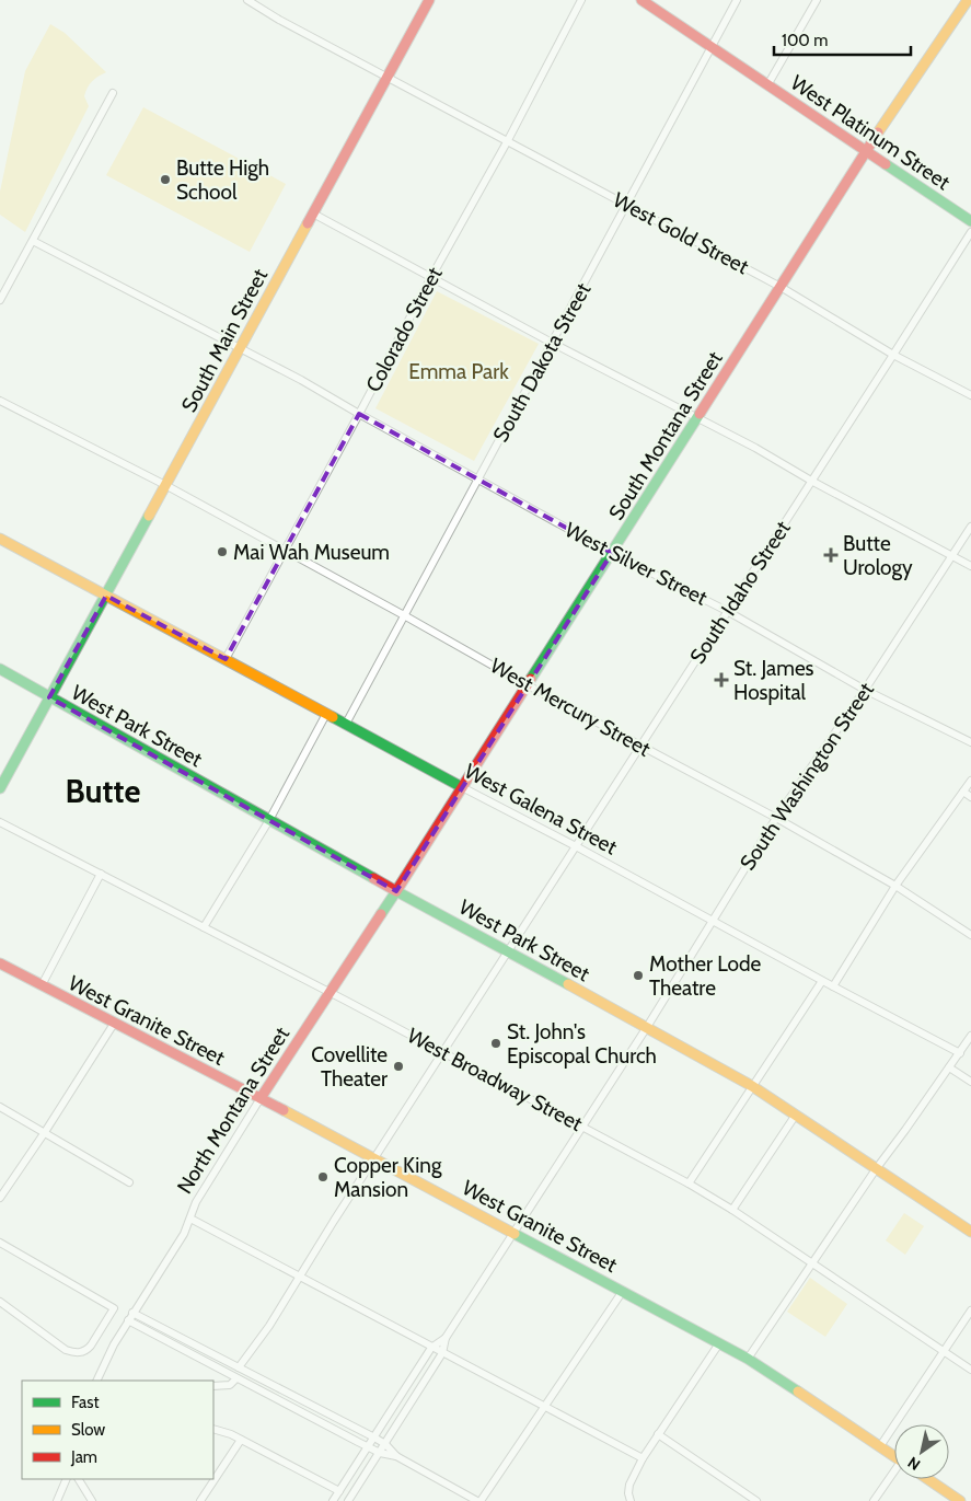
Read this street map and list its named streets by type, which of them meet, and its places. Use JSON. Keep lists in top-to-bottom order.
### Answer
{
  "streets": {
    "street": [
      "West Platinum Street",
      "West Gold Street",
      "Colorado Street",
      "South Main Street",
      "South Dakota Street",
      "South Montana Street",
      "West Silver Street",
      "South Idaho Street",
      "West Mercury Street",
      "West Park Street",
      "South Washington Street",
      "West Galena Street",
      "West Granite Street",
      "West Broadway Street",
      "North Montana Street"
    ]
  },
  "crossings": [
    ["West Platinum Street", "South Dakota Street"],
    ["West Platinum Street", "South Montana Street"],
    ["West Gold Street", "Colorado Street"],
    ["West Gold Street", "South Main Street"],
    ["West Gold Street", "South Dakota Street"],
    ["West Gold Street", "South Montana Street"],
    ["West Gold Street", "South Idaho Street"],
    ["Colorado Street", "West Silver Street"],
    ["Colorado Street", "West Mercury Street"],
    ["Colorado Street", "West Galena Street"],
    ["South Main Street", "West Silver Street"],
    ["South Main Street", "West Mercury Street"],
    ["South Main Street", "West Park Street"],
    ["South Main Street", "West Galena Street"],
    ["South Dakota Street", "West Silver Street"],
    ["South Dakota Street", "West Mercury Street"],
    ["South Dakota Street", "West Galena Street"],
    ["South Montana Street", "West Silver Street"],
    ["South Montana Street", "West Mercury Street"],
    ["South Montana Street", "West Park Street"],
    ["South Montana Street", "West Galena Street"],
    ["South Montana Street", "North Montana Street"],
    ["West Silver Street", "South Idaho Street"],
    ["West Silver Street", "South Washington Street"],
    ["South Idaho Street", "West Mercury Street"],
    ["South Idaho Street", "West Park Street"],
    ["South Idaho Street", "West Galena Street"],
    ["South Idaho Street", "West Granite Street"],
    ["South Idaho Street", "West Broadway Street"],
    ["West Mercury Street", "South Washington Street"],
    ["West Park Street", "South Washington Street"],
    ["West Park Street", "North Montana Street"],
    ["South Washington Street", "West Galena Street"],
    ["South Washington Street", "West Granite Street"],
    ["South Washington Street", "West Broadway Street"],
    ["West Granite Street", "North Montana Street"],
    ["West Broadway Street", "North Montana Street"]
  ],
  "districts": ["Butte"],
  "parks": ["Emma Park"],
  "places": {
    "other": [
      "Butte High School",
      "Mai Wah Museum",
      "Mother Lode Theatre",
      "St. John's Episcopal Church",
      "Covellite Theater",
      "Copper King Mansion"
    ],
    "health": ["Butte Urology", "St. James Hospital"]
  },
  "legend": ["Fast", "Slow", "Jam"],
  "scale_bar": "100 m",
  "north": "bottom left"
}
